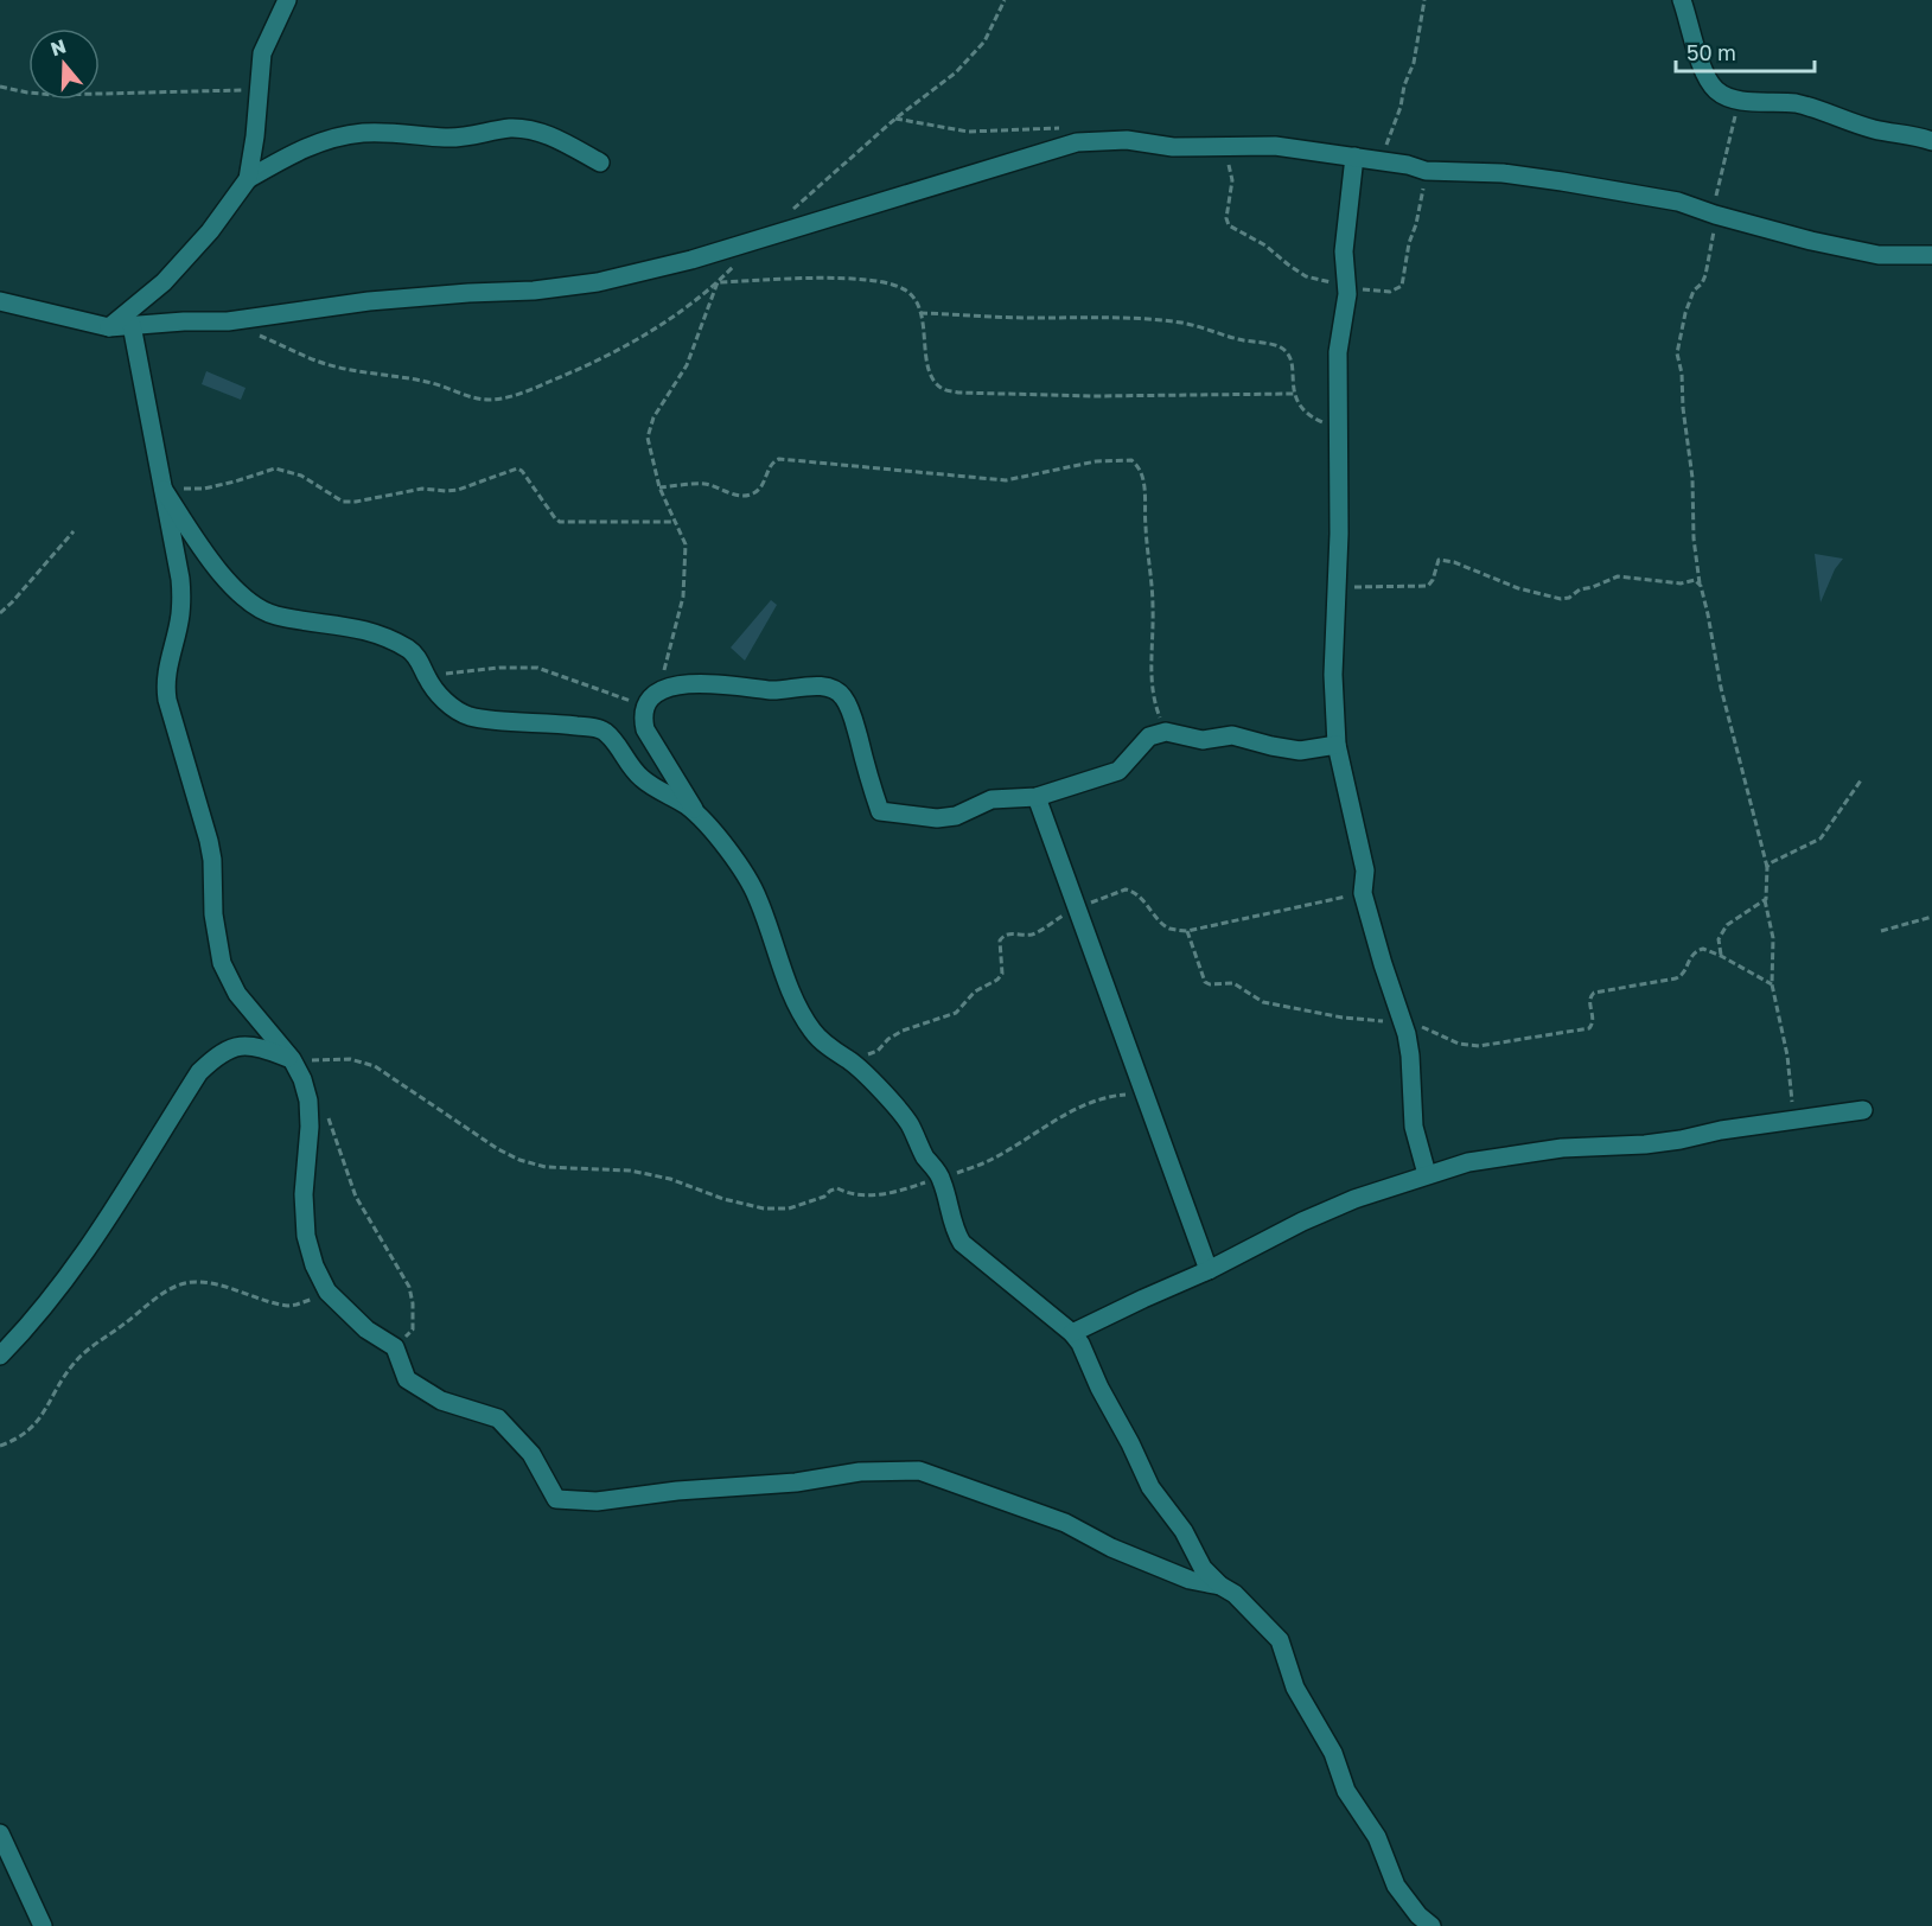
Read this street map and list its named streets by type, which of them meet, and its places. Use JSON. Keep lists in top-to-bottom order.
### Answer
{
  "scale_bar": "50 m",
  "north": "top"
}
